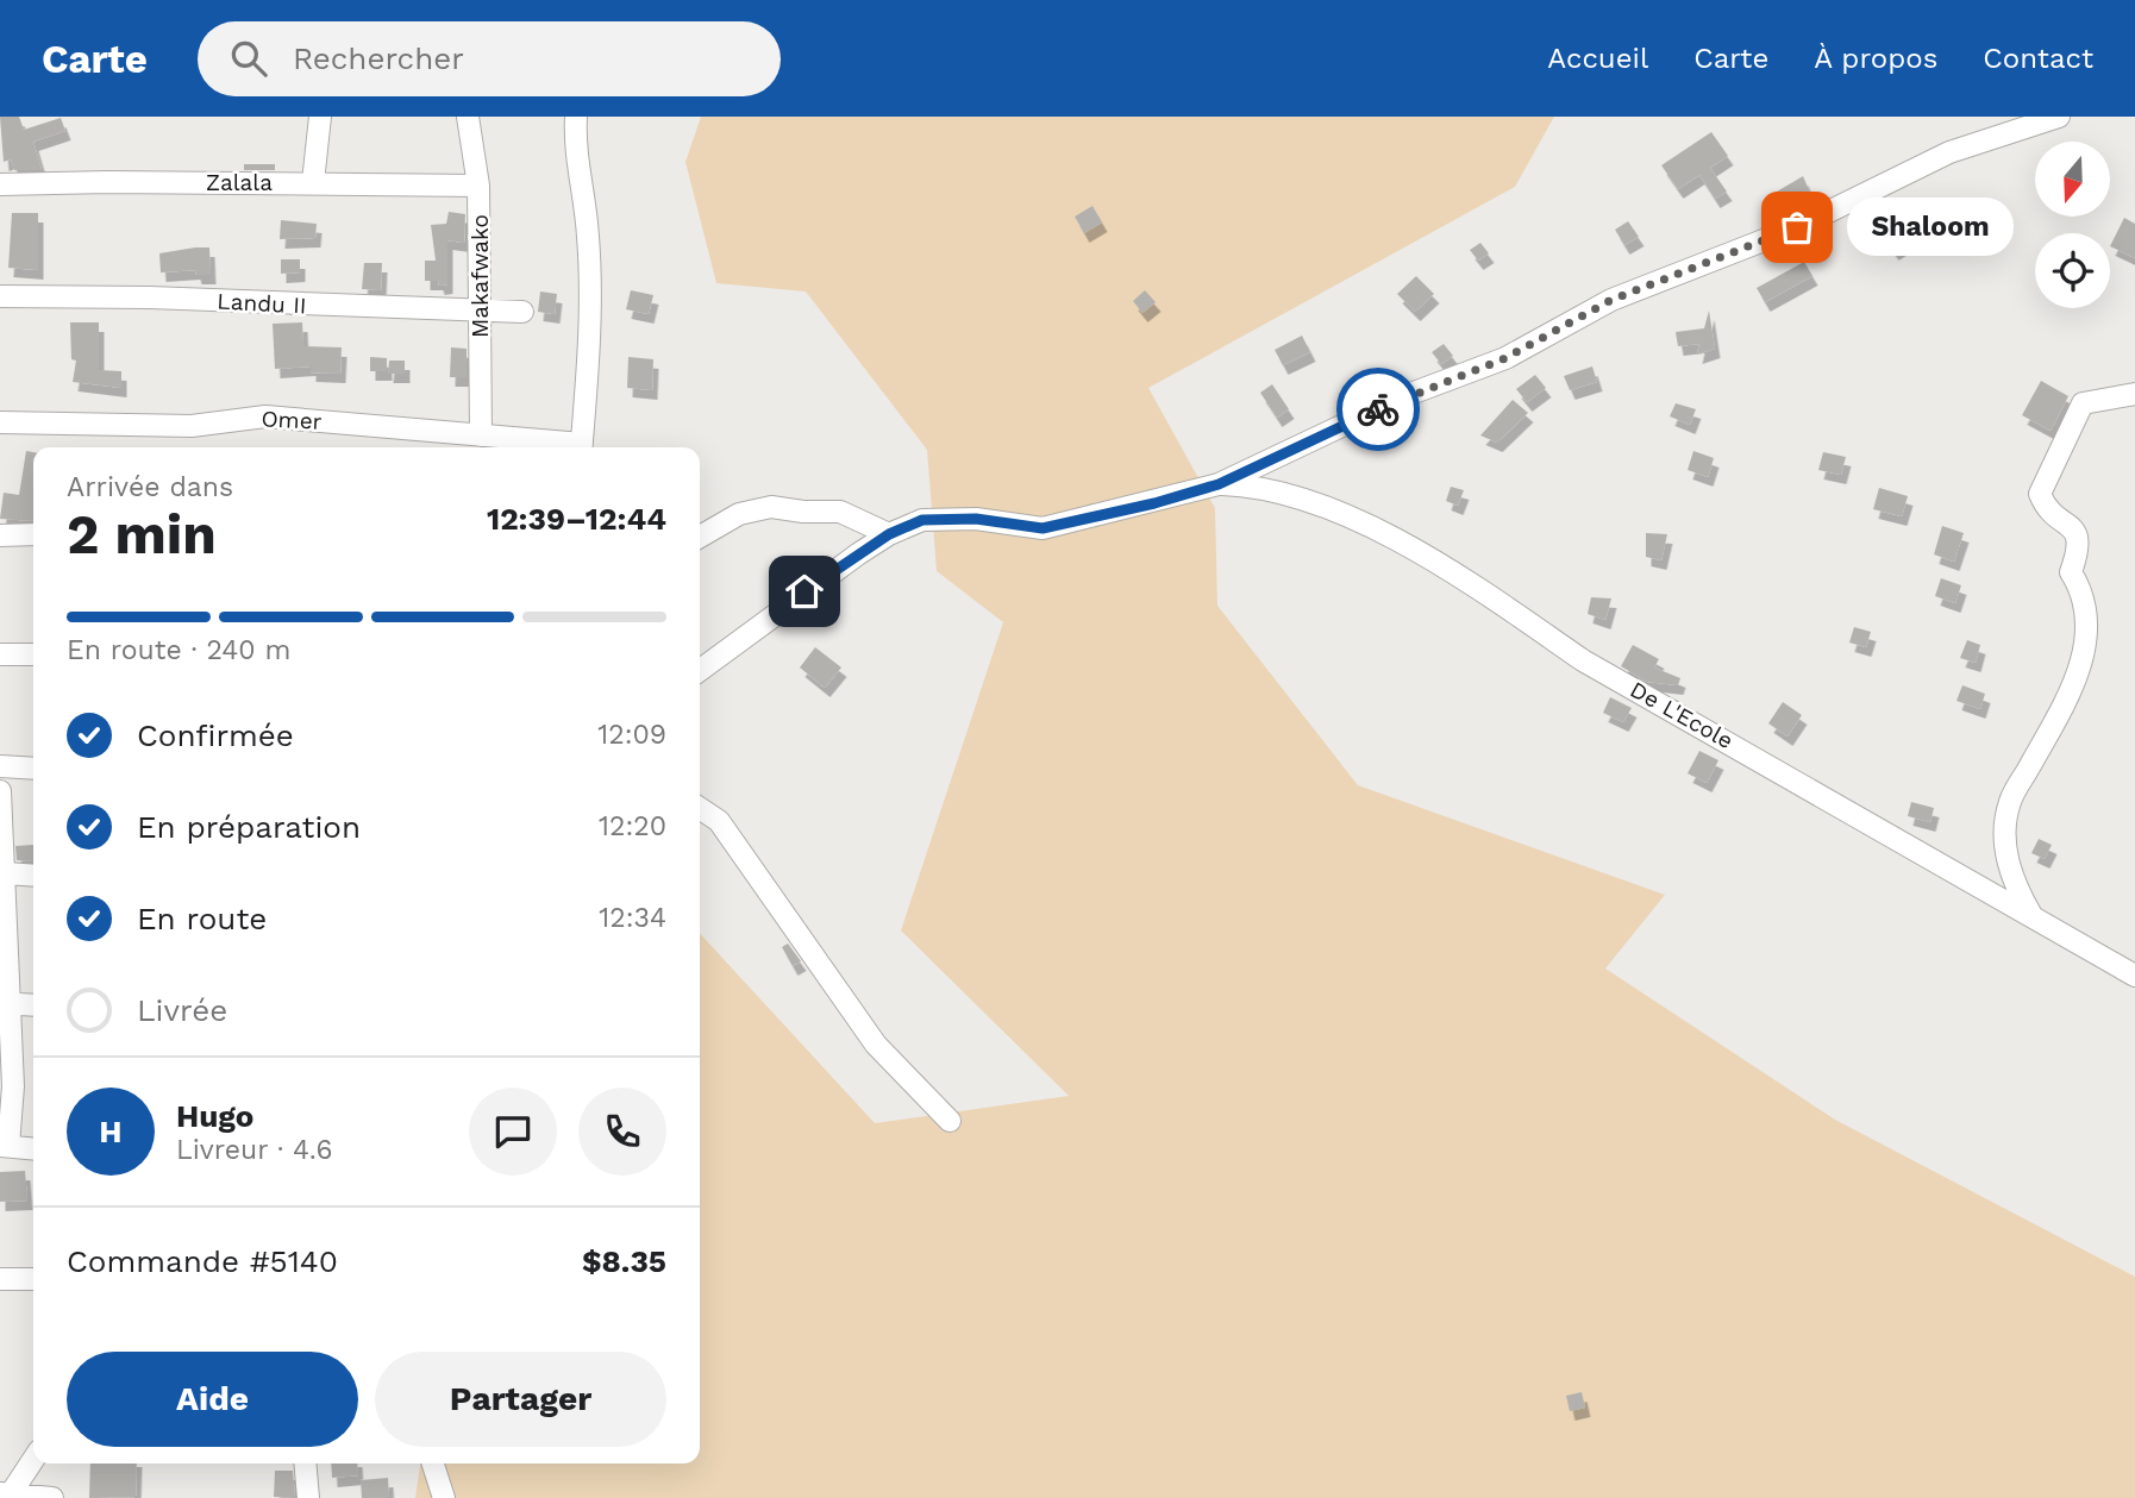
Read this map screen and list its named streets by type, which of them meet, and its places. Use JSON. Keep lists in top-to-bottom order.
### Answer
{
  "streets": {
    "street": [
      "Zalala",
      "Makafwako",
      "Landu II",
      "Omer",
      "De L'Ecole"
    ]
  },
  "crossings": [
    ["Zalala", "Makafwako"],
    ["Makafwako", "Landu II"],
    ["Makafwako", "Omer"]
  ],
  "places": ["Shaloom"],
  "north": "bottom",
  "page": {
    "header": "Carte",
    "search": "Rechercher",
    "nav": [
      "Accueil",
      "Carte",
      "À propos",
      "Contact"
    ],
    "bubble": "Shaloom",
    "heading": ["2 min", "Arrivée dans", "12:39–12:44"],
    "panel": [
      "Hugo",
      "Livreur · 4.6",
      "Commande #5140",
      "$8.35"
    ],
    "bar": "En route · 240 m",
    "list": [
      ["Confirmée", "12:09"],
      ["En préparation", "12:20"],
      ["En route", "12:34"],
      "Livrée"
    ],
    "round": "H",
    "buttons": ["Aide", "Partager"]
  }
}
